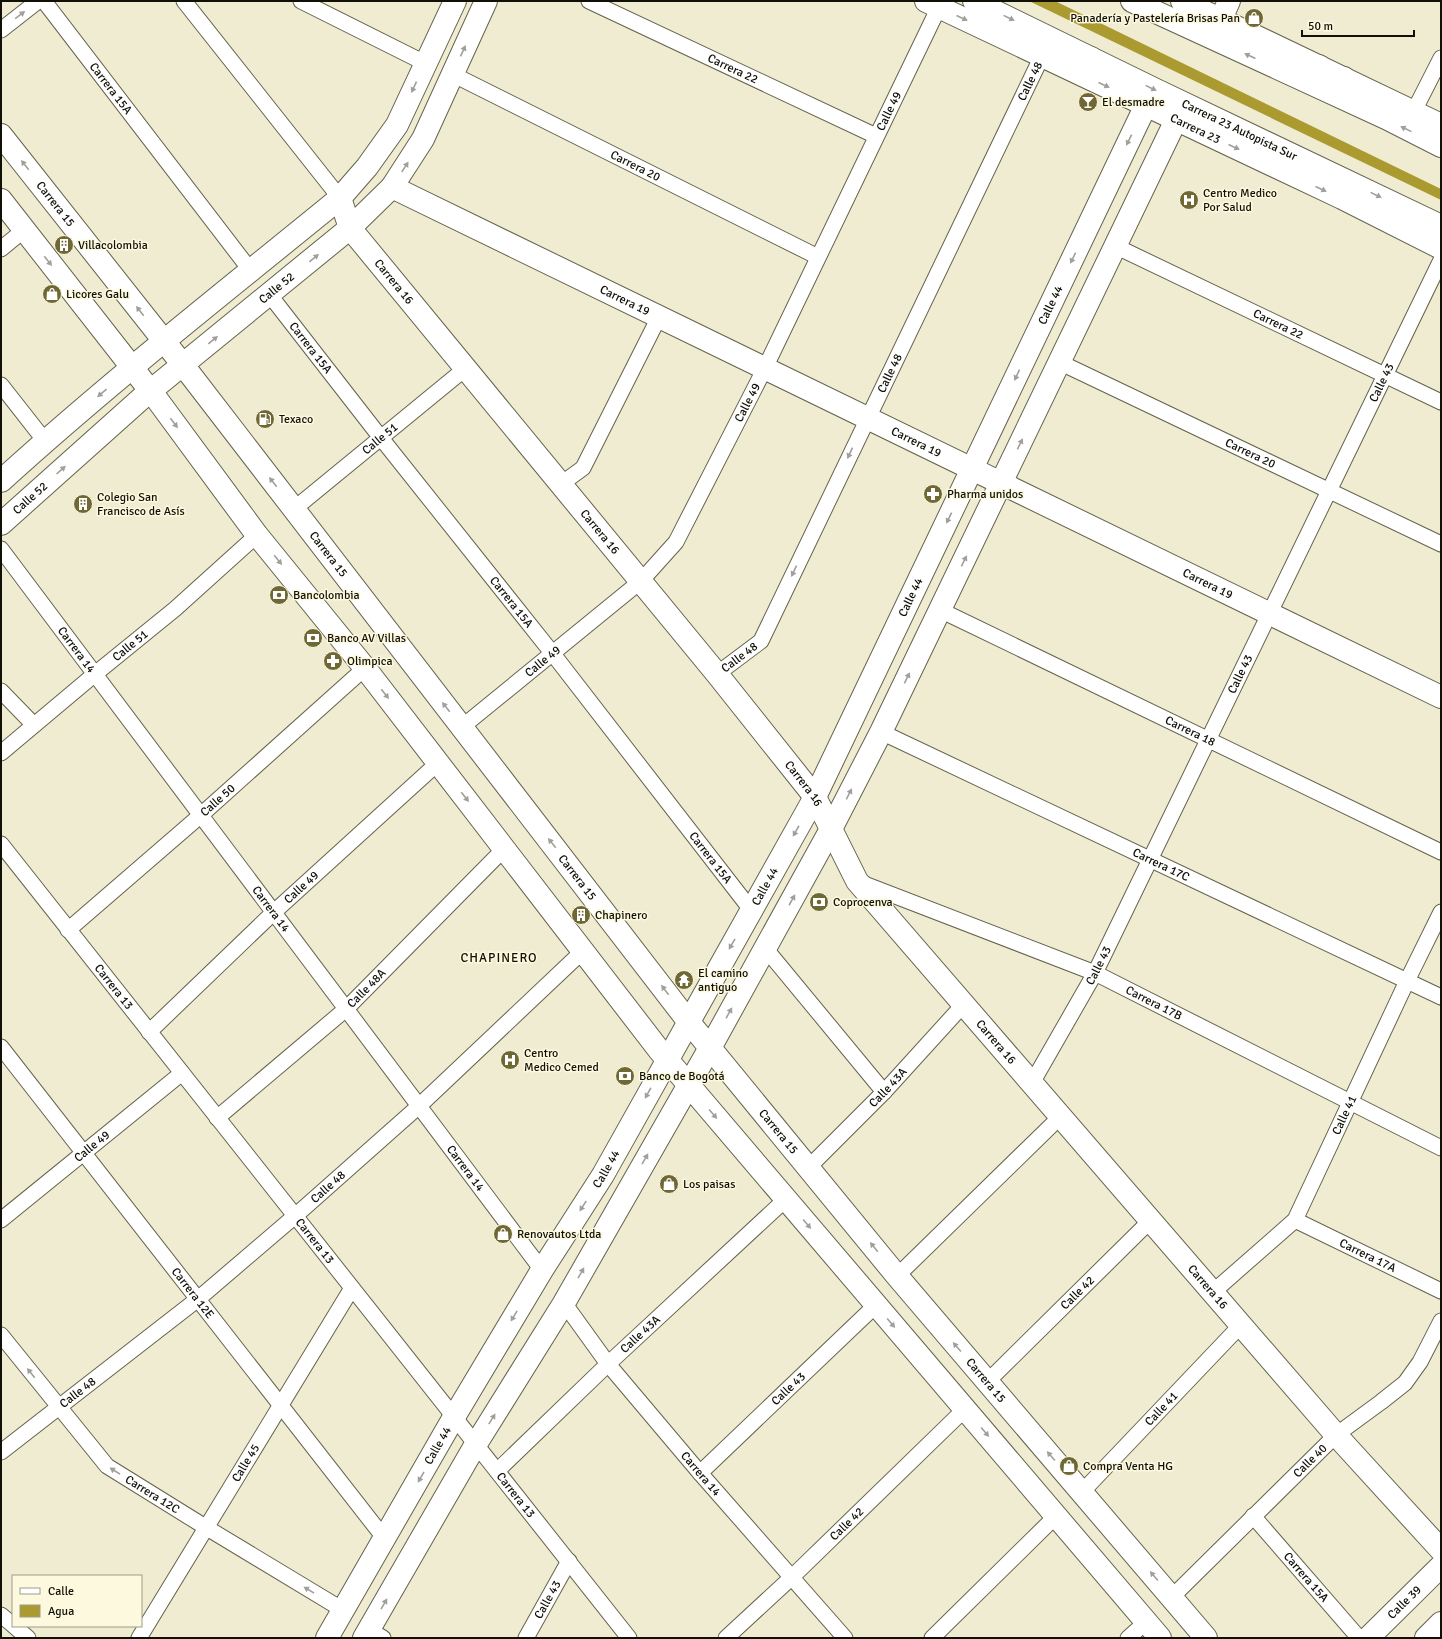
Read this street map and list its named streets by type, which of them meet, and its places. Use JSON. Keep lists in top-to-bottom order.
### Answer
{
  "streets": {
    "main road": [
      "Carrera 23",
      "Carrera 23 Autopista Sur",
      "Carrera 15",
      "Carrera 16",
      "Calle 52",
      "Carrera 19",
      "Calle 44",
      "Calle 39"
    ],
    "street": [
      "Carrera 22",
      "Calle 48",
      "Carrera 15A",
      "Calle 49",
      "Carrera 20",
      "Calle 43",
      "Calle 51",
      "Carrera 14",
      "Carrera 18",
      "Calle 50",
      "Carrera 17C",
      "Carrera 13",
      "Calle 48A",
      "Carrera 17B",
      "Calle 43A",
      "Calle 41",
      "Carrera 17A",
      "Carrera 12E",
      "Calle 42",
      "Calle 40",
      "Calle 45",
      "Carrera 12C"
    ]
  },
  "crossings": [
    ["Carrera 22", "Calle 49"],
    ["Carrera 22", "Calle 43"],
    ["Calle 48", "Carrera 23"],
    ["Calle 48", "Carrera 16"],
    ["Calle 48", "Carrera 19"],
    ["Calle 48", "Carrera 14"],
    ["Calle 48", "Carrera 13"],
    ["Calle 48", "Carrera 12E"],
    ["Calle 48", "Carrera 12C"],
    ["Carrera 15A", "Calle 49"],
    ["Carrera 15A", "Calle 52"],
    ["Carrera 15A", "Calle 44"],
    ["Carrera 15A", "Calle 51"],
    ["Carrera 15A", "Calle 40"],
    ["Calle 49", "Carrera 23"],
    ["Calle 49", "Carrera 20"],
    ["Calle 49", "Carrera 15"],
    ["Calle 49", "Carrera 16"],
    ["Calle 49", "Carrera 19"],
    ["Calle 49", "Carrera 14"],
    ["Calle 49", "Carrera 13"],
    ["Calle 49", "Carrera 12E"],
    ["Carrera 23", "Carrera 23 Autopista Sur"],
    ["Carrera 23", "Calle 44"],
    ["Carrera 20", "Calle 52"],
    ["Carrera 20", "Calle 43"],
    ["Carrera 15", "Calle 52"],
    ["Carrera 15", "Calle 44"],
    ["Carrera 15", "Calle 51"],
    ["Carrera 15", "Calle 43A"],
    ["Carrera 15", "Calle 41"],
    ["Carrera 15", "Calle 42"],
    ["Carrera 15", "Calle 40"],
    ["Carrera 16", "Calle 52"],
    ["Carrera 16", "Calle 44"],
    ["Carrera 16", "Calle 43"],
    ["Carrera 16", "Calle 51"],
    ["Carrera 16", "Carrera 17B"],
    ["Carrera 16", "Calle 43A"],
    ["Carrera 16", "Calle 41"],
    ["Carrera 16", "Calle 42"],
    ["Carrera 16", "Calle 40"],
    ["Calle 52", "Carrera 19"],
    ["Carrera 19", "Calle 44"],
    ["Carrera 19", "Calle 43"],
    ["Calle 44", "Carrera 14"],
    ["Calle 44", "Carrera 13"],
    ["Calle 44", "Carrera 12E"],
    ["Calle 44", "Carrera 12C"],
    ["Calle 43", "Carrera 14"],
    ["Calle 43", "Carrera 18"],
    ["Calle 43", "Carrera 17C"],
    ["Calle 43", "Carrera 13"],
    ["Calle 43", "Carrera 17B"],
    ["Calle 51", "Carrera 14"],
    ["Carrera 14", "Calle 50"],
    ["Carrera 14", "Calle 48A"],
    ["Carrera 14", "Calle 43A"],
    ["Carrera 14", "Calle 42"],
    ["Calle 50", "Carrera 13"],
    ["Carrera 17C", "Calle 41"],
    ["Carrera 13", "Calle 48A"],
    ["Carrera 13", "Calle 43A"],
    ["Carrera 13", "Calle 45"],
    ["Carrera 17B", "Calle 41"],
    ["Calle 41", "Carrera 17A"],
    ["Carrera 12E", "Calle 45"],
    ["Calle 45", "Carrera 12C"]
  ],
  "one_way": ["Carrera 12C"],
  "districts": ["CHAPINERO"],
  "places": {
    "shop": [
      "Panadería y Pastelería Brisas Pan",
      "Licores Galu",
      "Los paisas",
      "Renovautos Ltda",
      "Compra Venta HG"
    ],
    "bar": ["El desmadre"],
    "hospital": ["Centro Medico Por Salud", "Centro Medico Cemed"],
    "building": ["Villacolombia", "Colegio San Francisco de Asís", "Chapinero"],
    "fuel station": ["Texaco"],
    "pharmacy": ["Pharma unidos", "Olimpica"],
    "bank": [
      "Bancolombia",
      "Banco AV Villas",
      "Coprocenva",
      "Banco de Bogotá"
    ],
    "temple": ["El camino antiguo"]
  },
  "legend": ["Calle", "Agua"],
  "scale_bar": "50 m"
}
